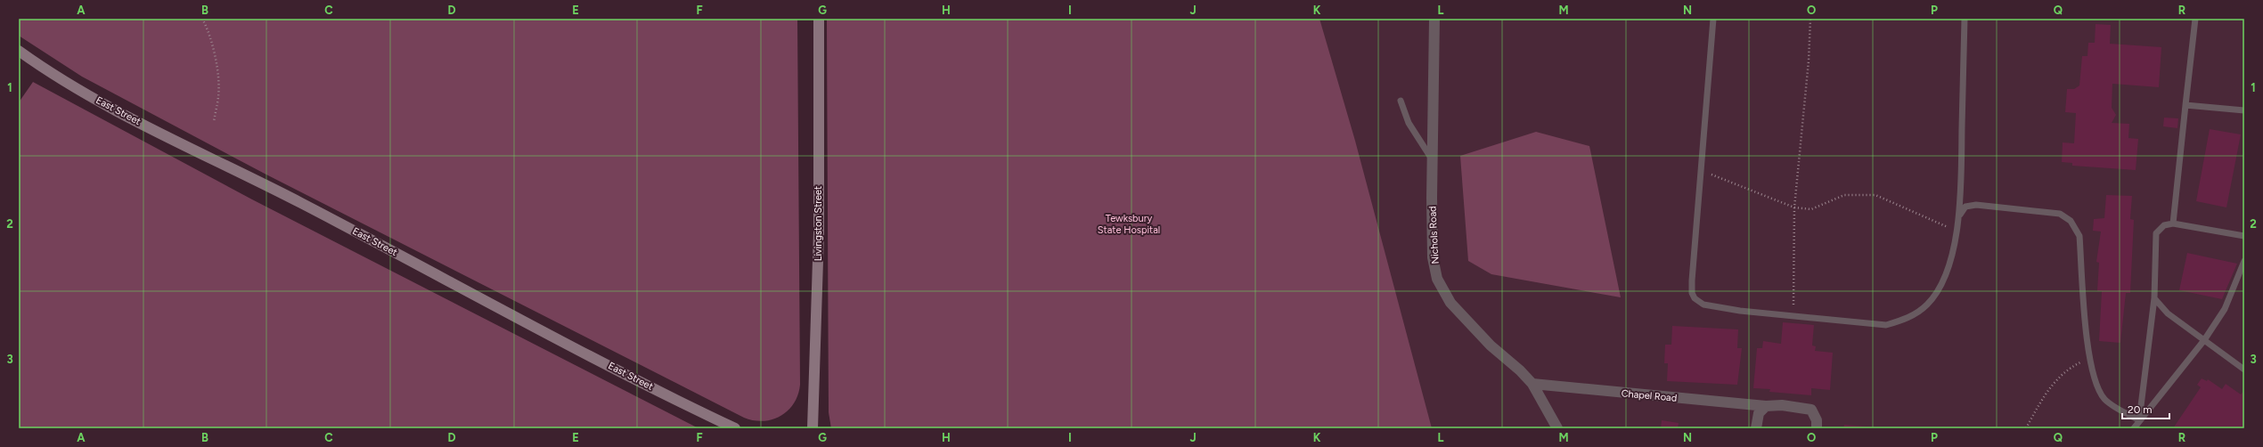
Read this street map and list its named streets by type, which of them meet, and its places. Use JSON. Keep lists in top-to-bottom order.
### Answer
{
  "streets": {
    "main road": ["East Street", "Livingston Street"],
    "street": ["Nichols Road", "Chapel Road"]
  },
  "crossings": [
    ["Nichols Road", "Chapel Road"]
  ],
  "parks": ["Tewksbury State Hospital"],
  "scale_bar": "20 m",
  "grid": {
    "columns": [
      "A",
      "B",
      "C",
      "D",
      "E",
      "F",
      "G",
      "H",
      "I",
      "J",
      "K",
      "L",
      "M",
      "N",
      "O",
      "P",
      "Q",
      "R"
    ],
    "rows": ["1", "2", "3"]
  }
}
